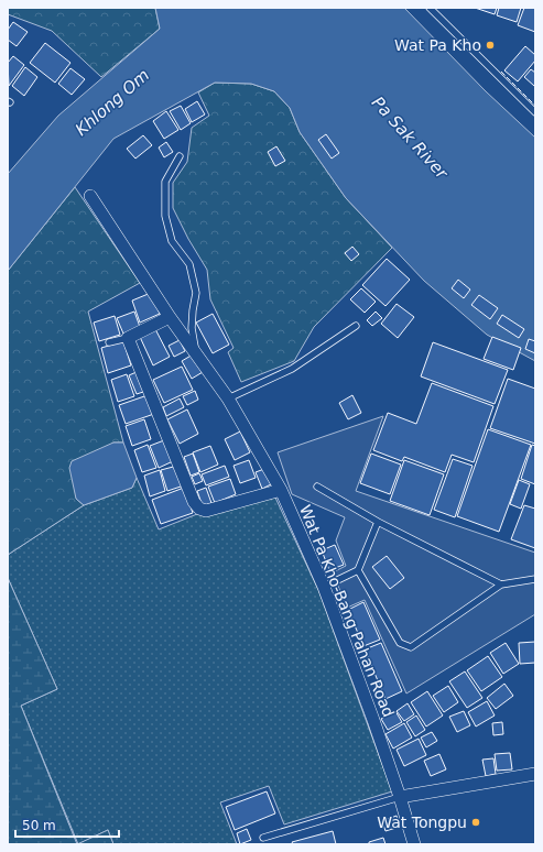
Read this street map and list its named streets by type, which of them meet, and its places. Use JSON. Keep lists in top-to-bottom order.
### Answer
{
  "streets": {
    "street": ["Wat Pa Kho-Bang Pahan Road"]
  },
  "water": ["Khlong Om", "Pa Sak River"],
  "places": ["Wat Pa Kho", "Wat Tongpu"],
  "scale_bar": "50 m"
}
